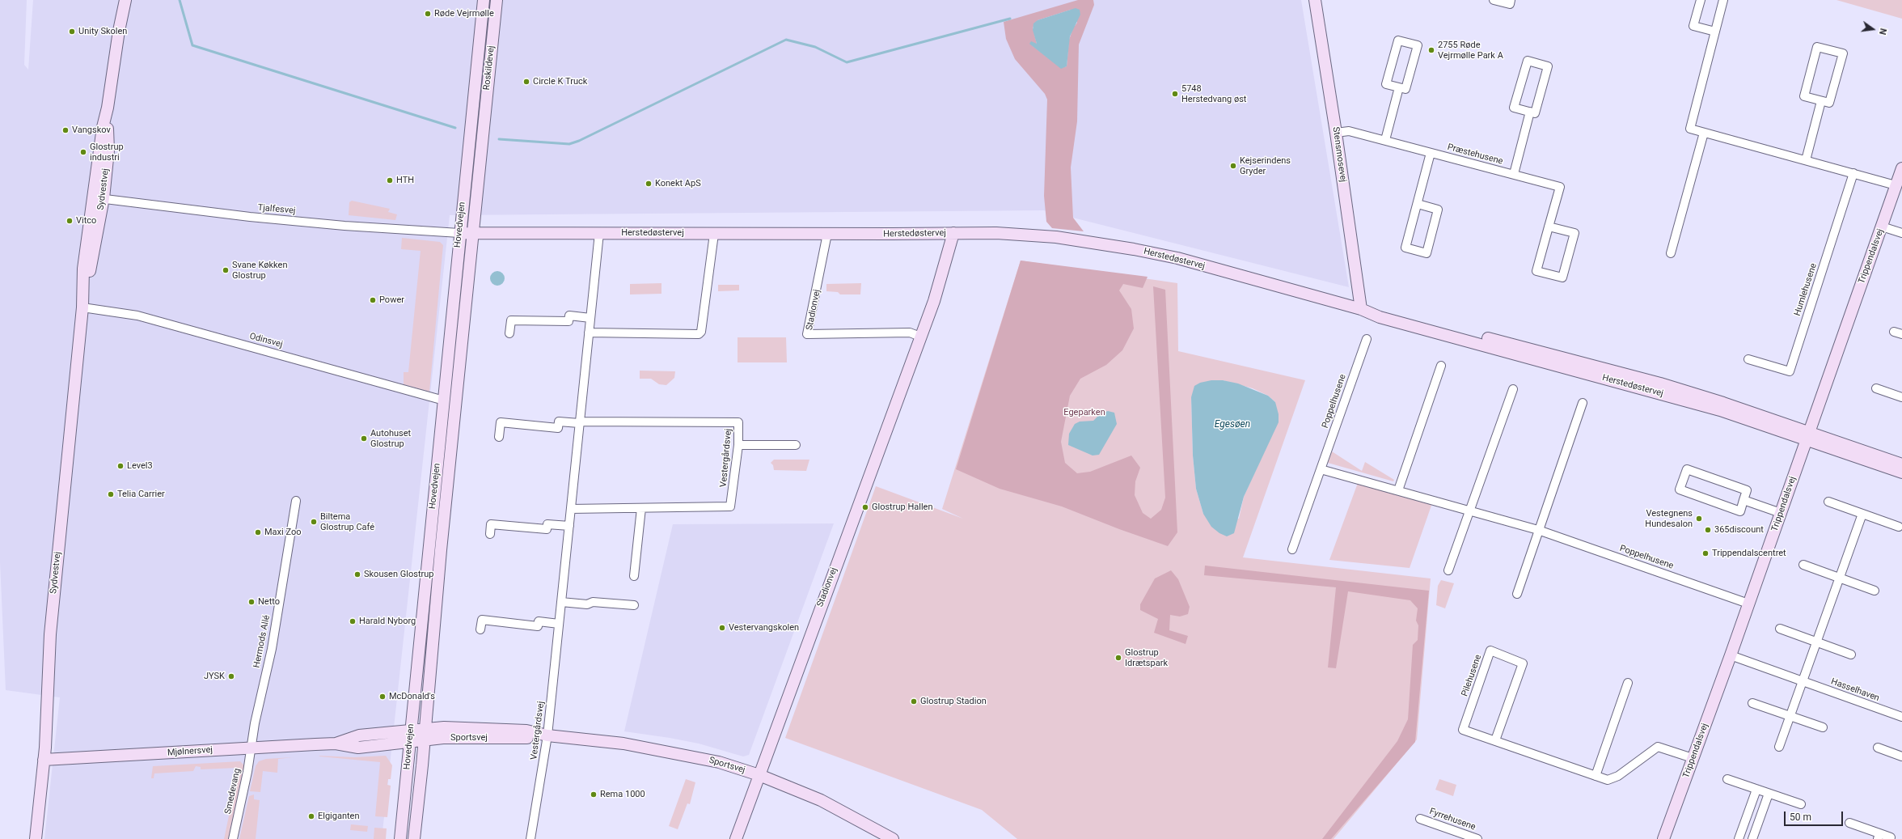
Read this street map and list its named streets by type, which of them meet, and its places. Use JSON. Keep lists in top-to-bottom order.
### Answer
{
  "streets": {
    "street": [
      "Roskildevej",
      "Stensmosevej",
      "Præstehusene",
      "Sydvestvej",
      "Tjalfesvej",
      "Hovedvejen",
      "Herstedøstervej",
      "Trippendalsvej",
      "Humlehusene",
      "Stadionvej",
      "Odinsvej",
      "Poppelhusene",
      "Vestergårdsvej",
      "Hermods Allé",
      "Pilehusene",
      "Hasselhaven",
      "Sportsvej",
      "Mjølnersvej",
      "Smedevang",
      "Fyrrehusene"
    ]
  },
  "crossings": [
    ["Roskildevej", "Hovedvejen"],
    ["Stensmosevej", "Præstehusene"],
    ["Stensmosevej", "Herstedøstervej"],
    ["Sydvestvej", "Tjalfesvej"],
    ["Sydvestvej", "Odinsvej"],
    ["Sydvestvej", "Mjølnersvej"],
    ["Tjalfesvej", "Hovedvejen"],
    ["Tjalfesvej", "Herstedøstervej"],
    ["Hovedvejen", "Herstedøstervej"],
    ["Hovedvejen", "Odinsvej"],
    ["Hovedvejen", "Sportsvej"],
    ["Hovedvejen", "Mjølnersvej"],
    ["Herstedøstervej", "Trippendalsvej"],
    ["Herstedøstervej", "Stadionvej"],
    ["Herstedøstervej", "Vestergårdsvej"],
    ["Trippendalsvej", "Poppelhusene"],
    ["Trippendalsvej", "Pilehusene"],
    ["Trippendalsvej", "Hasselhaven"],
    ["Stadionvej", "Sportsvej"],
    ["Vestergårdsvej", "Sportsvej"],
    ["Hermods Allé", "Mjølnersvej"],
    ["Hermods Allé", "Smedevang"],
    ["Sportsvej", "Mjølnersvej"],
    ["Mjølnersvej", "Smedevang"]
  ],
  "water": ["Egesøen"],
  "parks": ["Egeparken"],
  "places": [
    "Røde Vejrmølle",
    "Unity Skolen",
    "2755 Røde Vejrmølle Park A",
    "Circle K Truck",
    "5748 Herstedvang øst",
    "Vangskov",
    "Glostrup industri",
    "Kejserindens Gryder",
    "HTH",
    "Konekt ApS",
    "Vitco",
    "Svane Køkken Glostrup",
    "Power",
    "Autohuset Glostrup",
    "Level3",
    "Telia Carrier",
    "Glostrup Hallen",
    "Vestegnens Hundesalon",
    "Biltema Glostrup Café",
    "365discount",
    "Maxi Zoo",
    "Trippendalscentret",
    "Skousen Glostrup",
    "Netto",
    "Harald Nyborg",
    "Vestervangskolen",
    "Glostrup Idrætspark",
    "JYSK",
    "McDonald's",
    "Glostrup Stadion",
    "Rema 1000",
    "Elgiganten"
  ],
  "scale_bar": "50 m",
  "north": "right"
}
